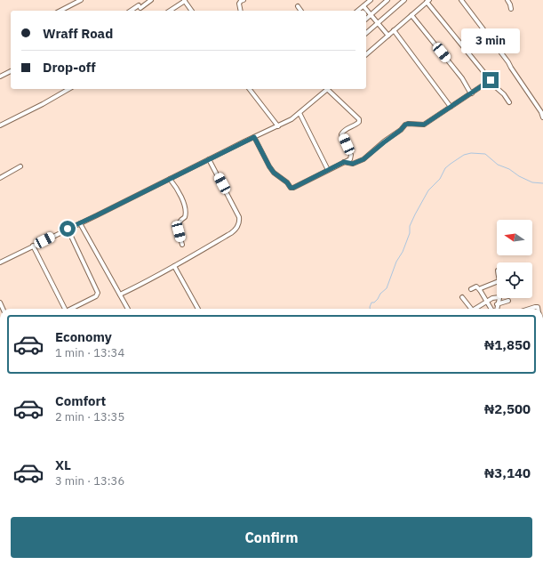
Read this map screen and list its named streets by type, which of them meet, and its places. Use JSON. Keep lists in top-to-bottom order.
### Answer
{
  "north": "left",
  "page": {
    "banner": ["Wraff Road", "Drop-off"],
    "bubble": "3 min",
    "list": [
      {
        "name": "Economy",
        "note": "1 min · 13:34",
        "value": "₦1,850"
      },
      {
        "name": "Comfort",
        "note": "2 min · 13:35",
        "value": "₦2,500"
      },
      {
        "name": "XL",
        "note": "3 min · 13:36",
        "value": "₦3,140"
      }
    ],
    "buttons": "Confirm"
  }
}
